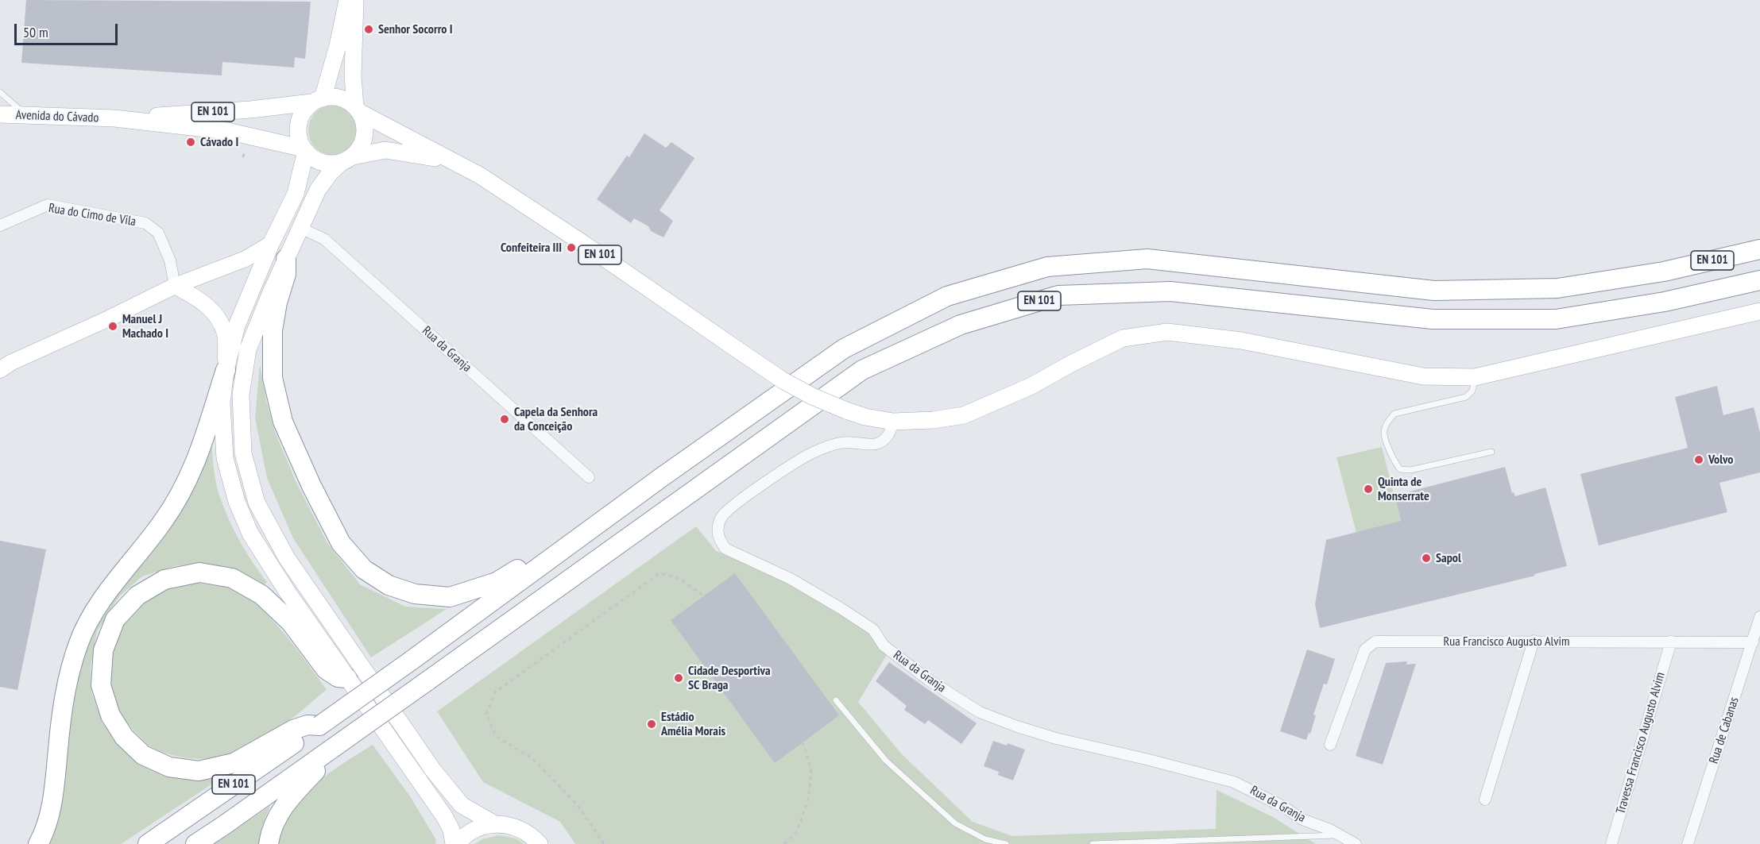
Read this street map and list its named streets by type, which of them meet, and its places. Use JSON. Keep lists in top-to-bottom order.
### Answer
{
  "streets": {
    "highway": ["EN 101"],
    "main road": ["Avenida do Cávado"],
    "street": [
      "Rua do Cimo de Vila",
      "Rua da Granja",
      "Rua Francisco Augusto Alvim",
      "Rua de Cabanas",
      "Travessa Francisco Augusto Alvim"
    ]
  },
  "crossings": [
    ["EN 101", "Avenida do Cávado"],
    ["EN 101", "Rua da Granja"],
    ["Rua Francisco Augusto Alvim", "Rua de Cabanas"],
    ["Rua Francisco Augusto Alvim", "Travessa Francisco Augusto Alvim"]
  ],
  "places": [
    "Senhor Socorro I",
    "Cávado I",
    "Confeiteira III",
    "Manuel J Machado I",
    "Capela da Senhora da Conceição",
    "Volvo",
    "Quinta de Monserrate",
    "Sapol",
    "Cidade Desportiva SC Braga",
    "Estádio Amélia Morais"
  ],
  "scale_bar": "50 m"
}
